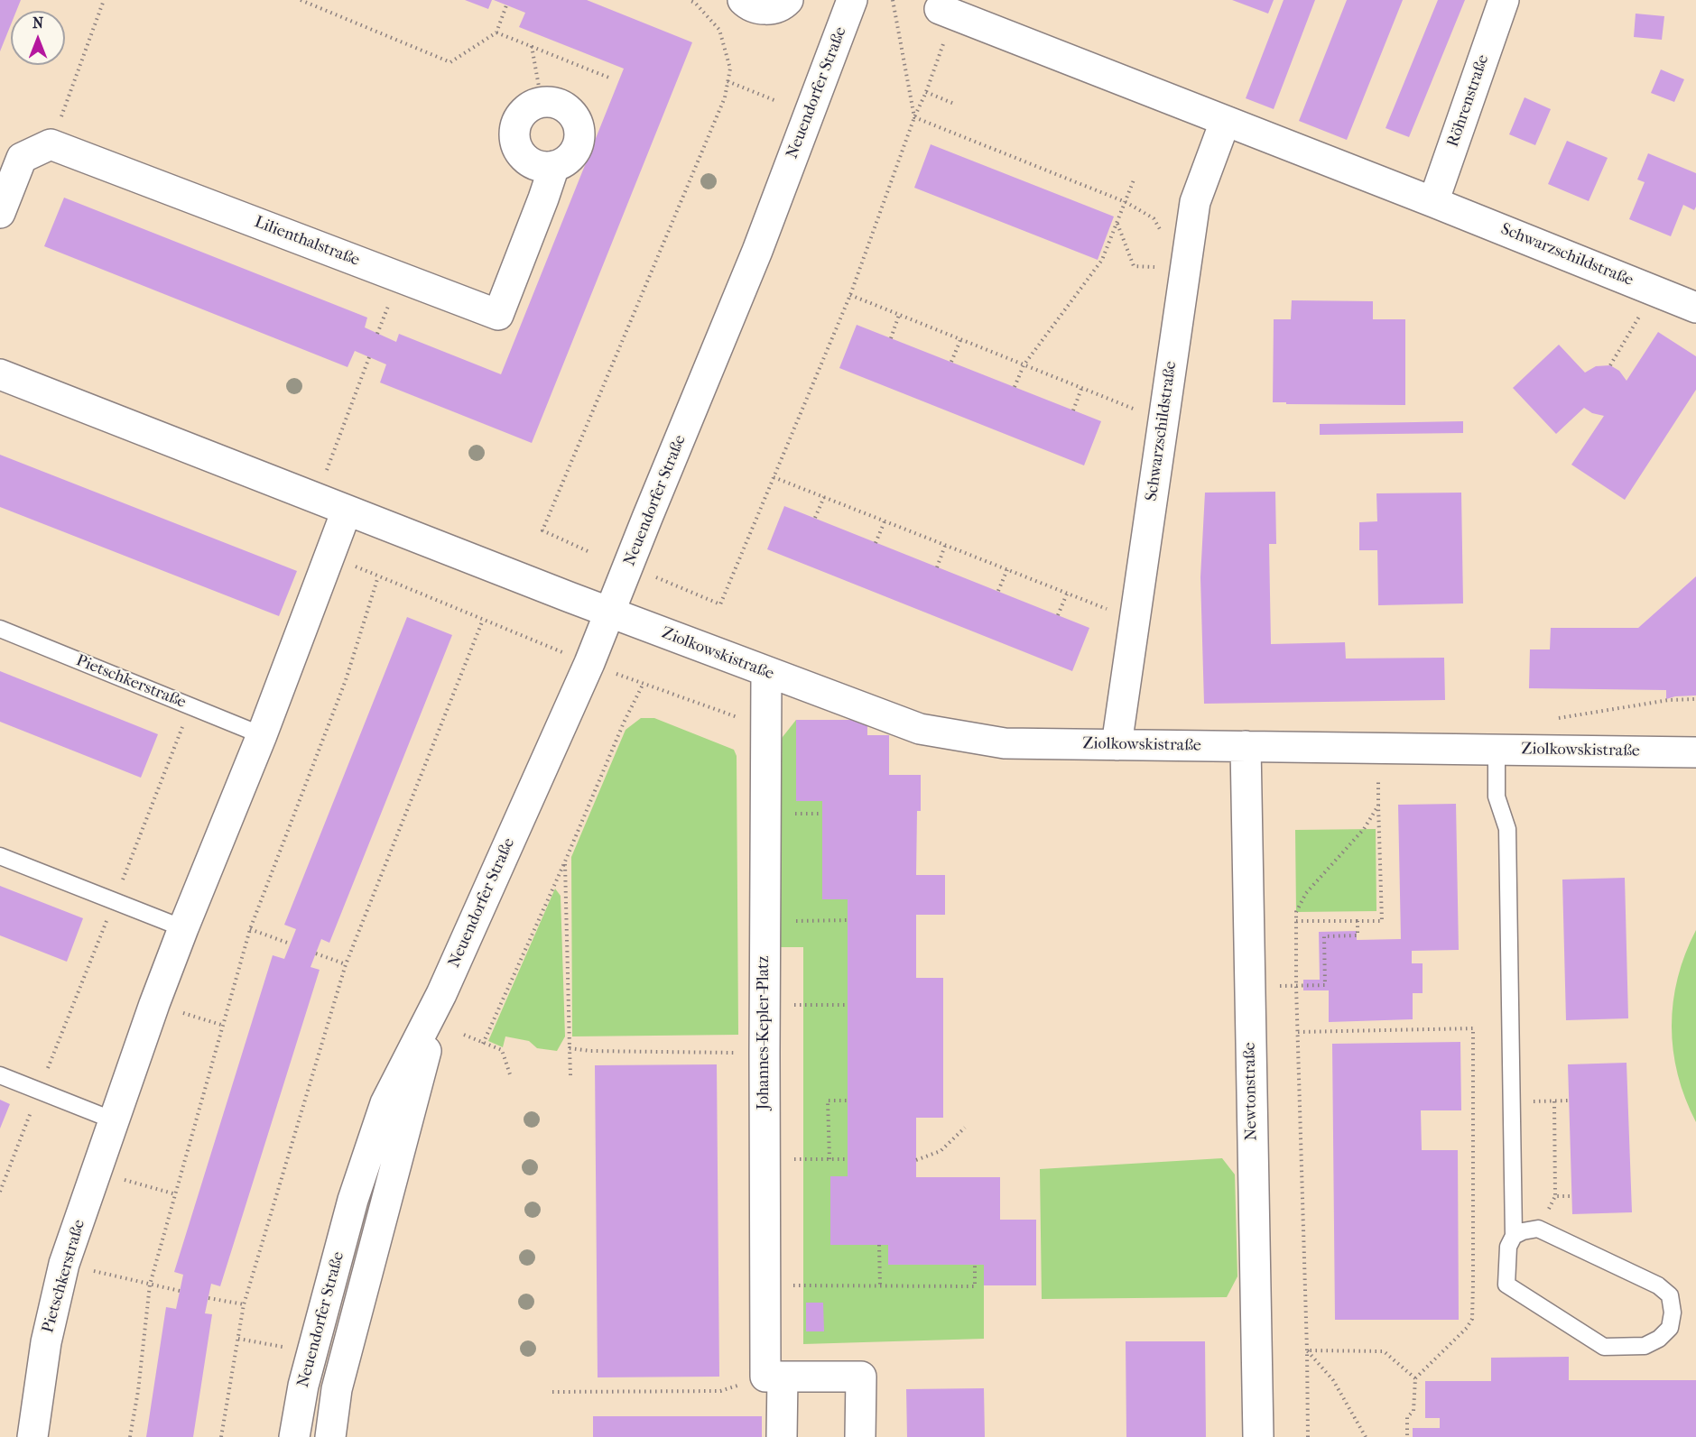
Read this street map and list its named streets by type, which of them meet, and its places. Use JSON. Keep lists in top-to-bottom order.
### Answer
{
  "streets": {
    "street": [
      "Neuendorfer Straße",
      "Röhrenstraße",
      "Lilienthalstraße",
      "Schwarzschildstraße",
      "Ziolkowskistraße",
      "Pietschkerstraße",
      "Johannes-Kepler-Platz",
      "Newtonstraße"
    ]
  },
  "crossings": [
    ["Neuendorfer Straße", "Ziolkowskistraße"],
    ["Röhrenstraße", "Schwarzschildstraße"],
    ["Schwarzschildstraße", "Ziolkowskistraße"],
    ["Ziolkowskistraße", "Johannes-Kepler-Platz"],
    ["Ziolkowskistraße", "Newtonstraße"]
  ],
  "north": "top"
}
